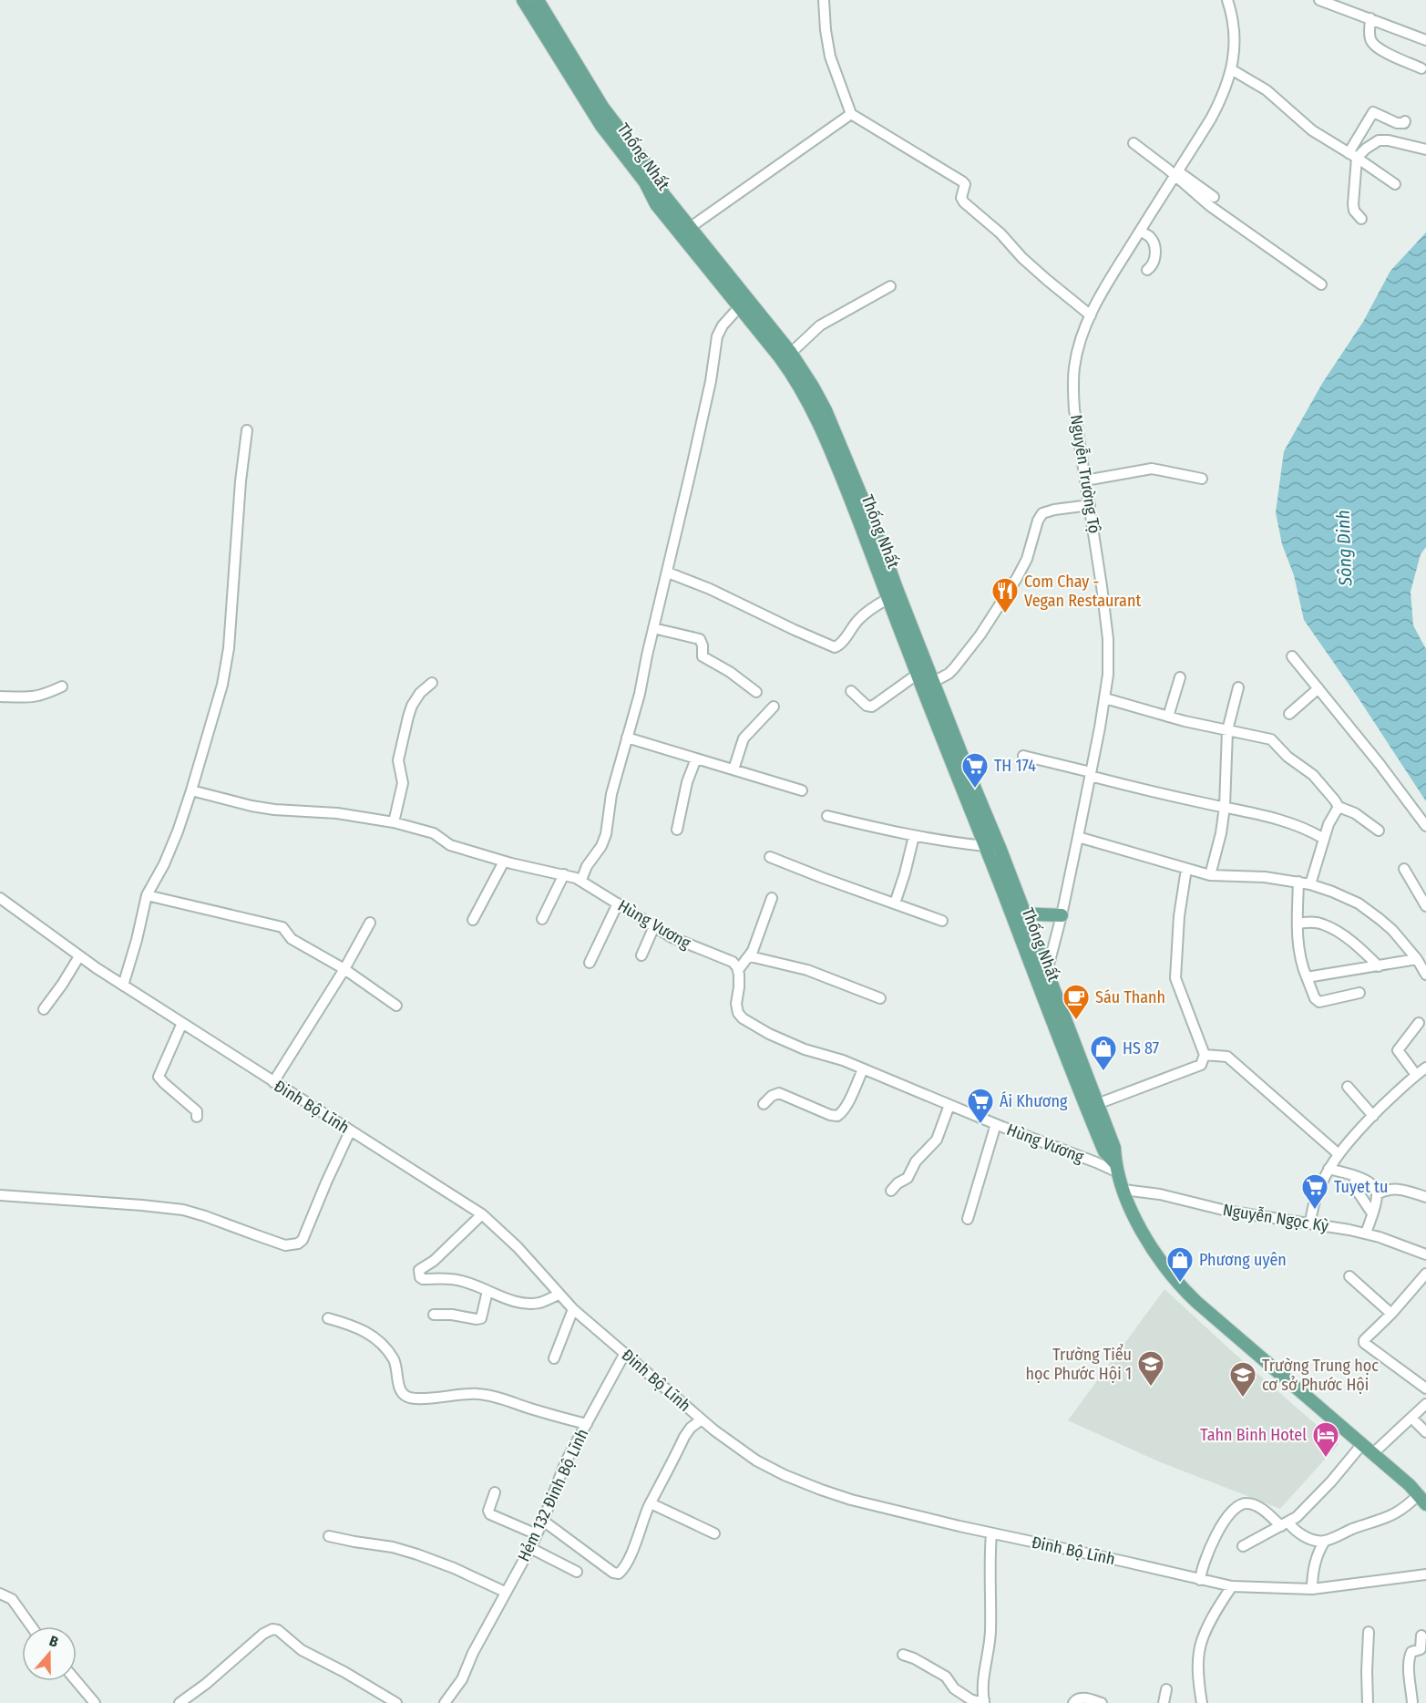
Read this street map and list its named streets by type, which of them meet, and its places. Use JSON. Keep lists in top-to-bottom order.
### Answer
{
  "streets": {
    "main road": ["Thống Nhất"],
    "street": [
      "Nguyễn Trường Tộ",
      "Hùng Vương",
      "Đinh Bộ Lĩnh",
      "Nguyễn Ngọc Kỳ",
      "Hẻm 132 Đinh Bộ Lĩnh"
    ]
  },
  "crossings": [
    ["Thống Nhất", "Nguyễn Trường Tộ"],
    ["Thống Nhất", "Hùng Vương"],
    ["Đinh Bộ Lĩnh", "Hẻm 132 Đinh Bộ Lĩnh"]
  ],
  "water": ["Sông Dinh"],
  "places": {
    "restaurant": ["Com Chay - Vegan Restaurant"],
    "supermarket": ["TH 174", "Ái Khương", "Tuyet tu"],
    "cafe": ["Sáu Thanh"],
    "shop": ["HS 87", "Phương uyên"],
    "school or university": ["Trường Tiểu học Phước Hội 1", "Trường Trung học cơ sở Phước Hội"],
    "hotel": ["Tahn Binh Hotel"]
  },
  "north": "top"
}
